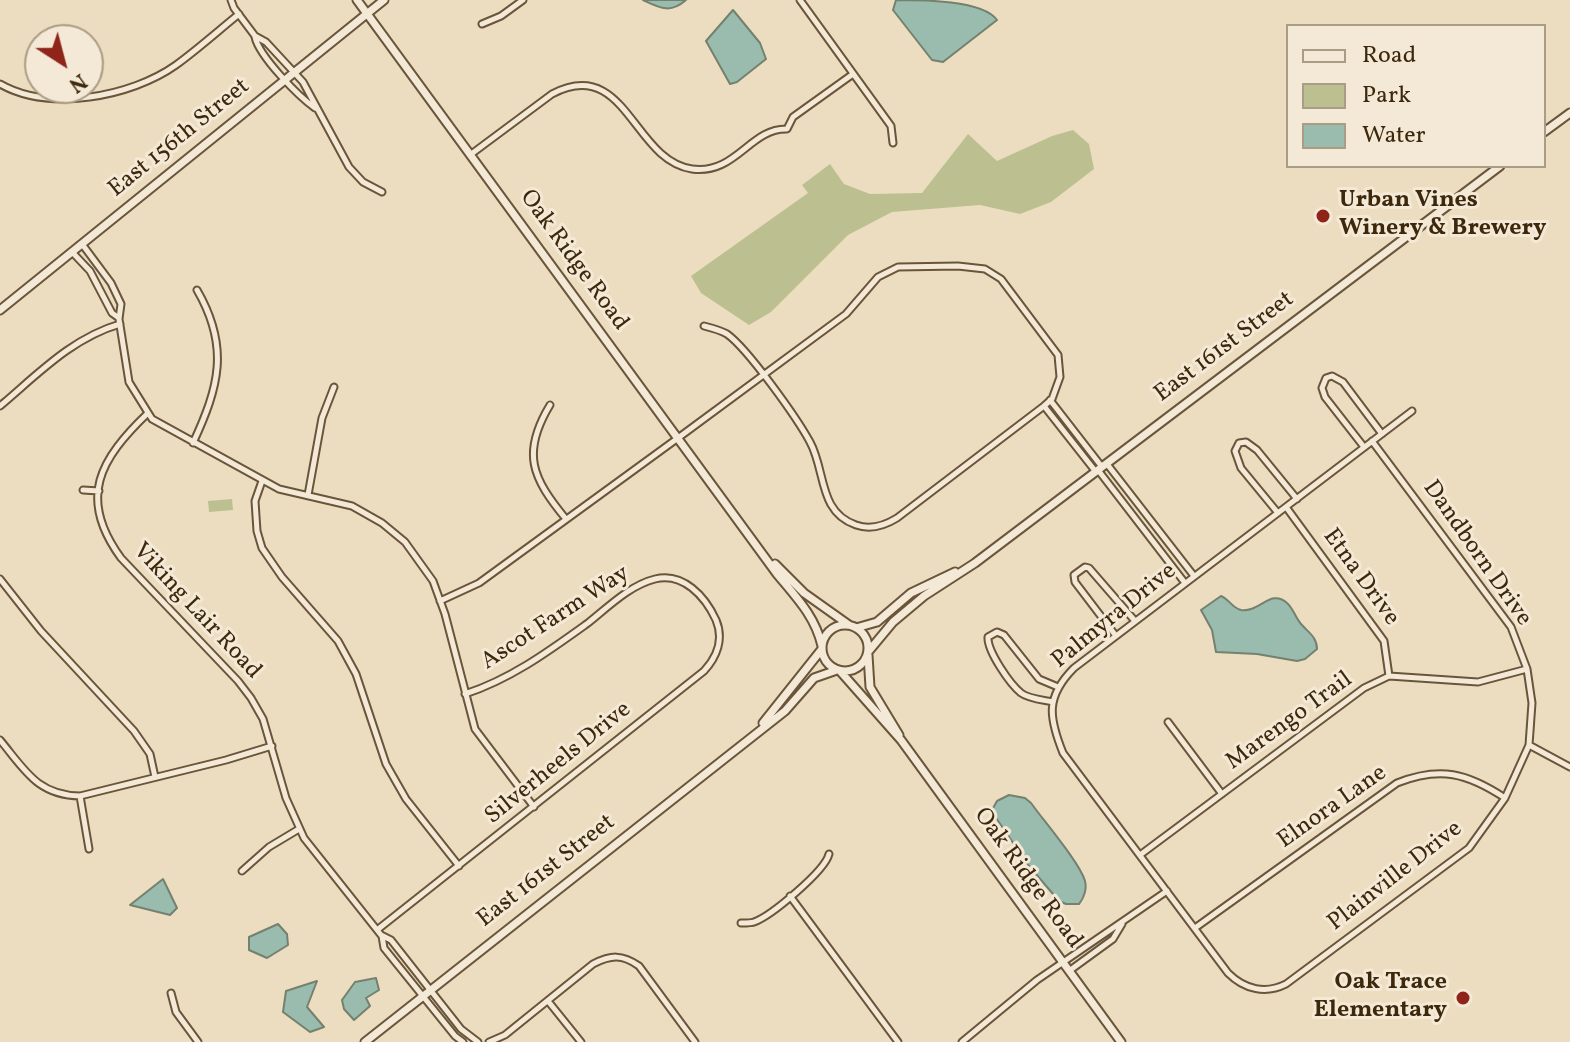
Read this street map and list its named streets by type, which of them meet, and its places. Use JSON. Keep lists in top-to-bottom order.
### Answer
{
  "streets": {
    "street": [
      "East 156th Street",
      "Oak Ridge Road",
      "East 161st Street",
      "Dandborn Drive",
      "Etna Drive",
      "Viking Lair Road",
      "Palmyra Drive",
      "Ascot Farm Way",
      "Marengo Trail",
      "Silverheels Drive",
      "Elnora Lane",
      "Plainville Drive"
    ]
  },
  "crossings": [
    ["East 156th Street", "Oak Ridge Road"],
    ["Oak Ridge Road", "East 161st Street"],
    ["East 161st Street", "Viking Lair Road"],
    ["Dandborn Drive", "Palmyra Drive"],
    ["Dandborn Drive", "Marengo Trail"],
    ["Dandborn Drive", "Plainville Drive"],
    ["Etna Drive", "Palmyra Drive"],
    ["Etna Drive", "Marengo Trail"],
    ["Viking Lair Road", "Silverheels Drive"],
    ["Palmyra Drive", "Marengo Trail"],
    ["Palmyra Drive", "Elnora Lane"],
    ["Palmyra Drive", "Plainville Drive"],
    ["Ascot Farm Way", "Silverheels Drive"],
    ["Elnora Lane", "Plainville Drive"]
  ],
  "places": ["Urban Vines Winery & Brewery", "Oak Trace Elementary"],
  "legend": ["Road", "Park", "Water"],
  "north": "bottom right"
}
